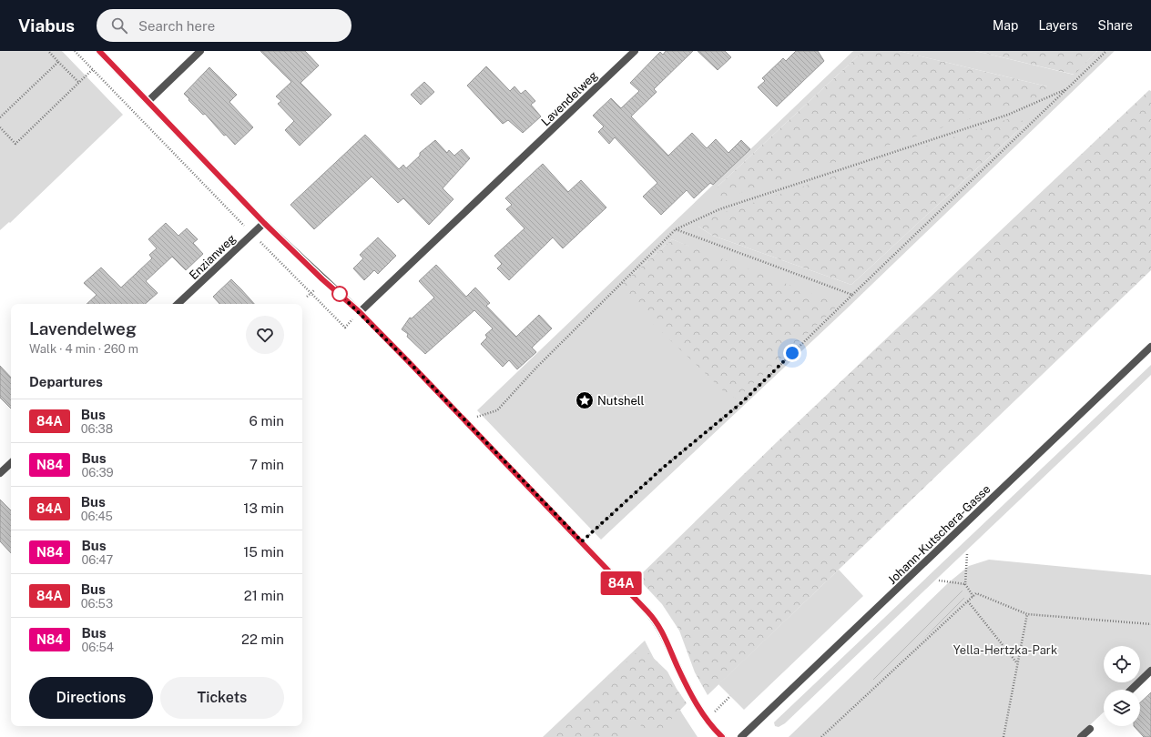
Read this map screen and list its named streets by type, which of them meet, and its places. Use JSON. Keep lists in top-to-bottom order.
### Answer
{
  "streets": {
    "street": ["Lavendelweg", "Enzianweg", "Johann-Kutschera-Gasse"]
  },
  "parks": ["Yella-Hertzka-Park"],
  "places": {
    "place": ["Nutshell"]
  },
  "lines": ["bus line 84A"],
  "page": {
    "header": "Viabus",
    "search": "Search here",
    "nav": ["Map", "Layers", "Share"],
    "on_map": "84A",
    "heading": [
      ["Lavendelweg", "Walk · 4 min · 260 m"],
      "Departures"
    ],
    "list": [
      {
        "mark": "84A",
        "name": "Bus",
        "note": "06:38",
        "value": "6 min"
      },
      {
        "mark": "N84",
        "name": "Bus",
        "note": "06:39",
        "value": "7 min"
      },
      {
        "mark": "84A",
        "name": "Bus",
        "note": "06:45",
        "value": "13 min"
      },
      {
        "mark": "N84",
        "name": "Bus",
        "note": "06:47",
        "value": "15 min"
      },
      {
        "mark": "84A",
        "name": "Bus",
        "note": "06:53",
        "value": "21 min"
      },
      {
        "mark": "N84",
        "name": "Bus",
        "note": "06:54",
        "value": "22 min"
      }
    ],
    "buttons": ["Directions", "Tickets"]
  }
}
